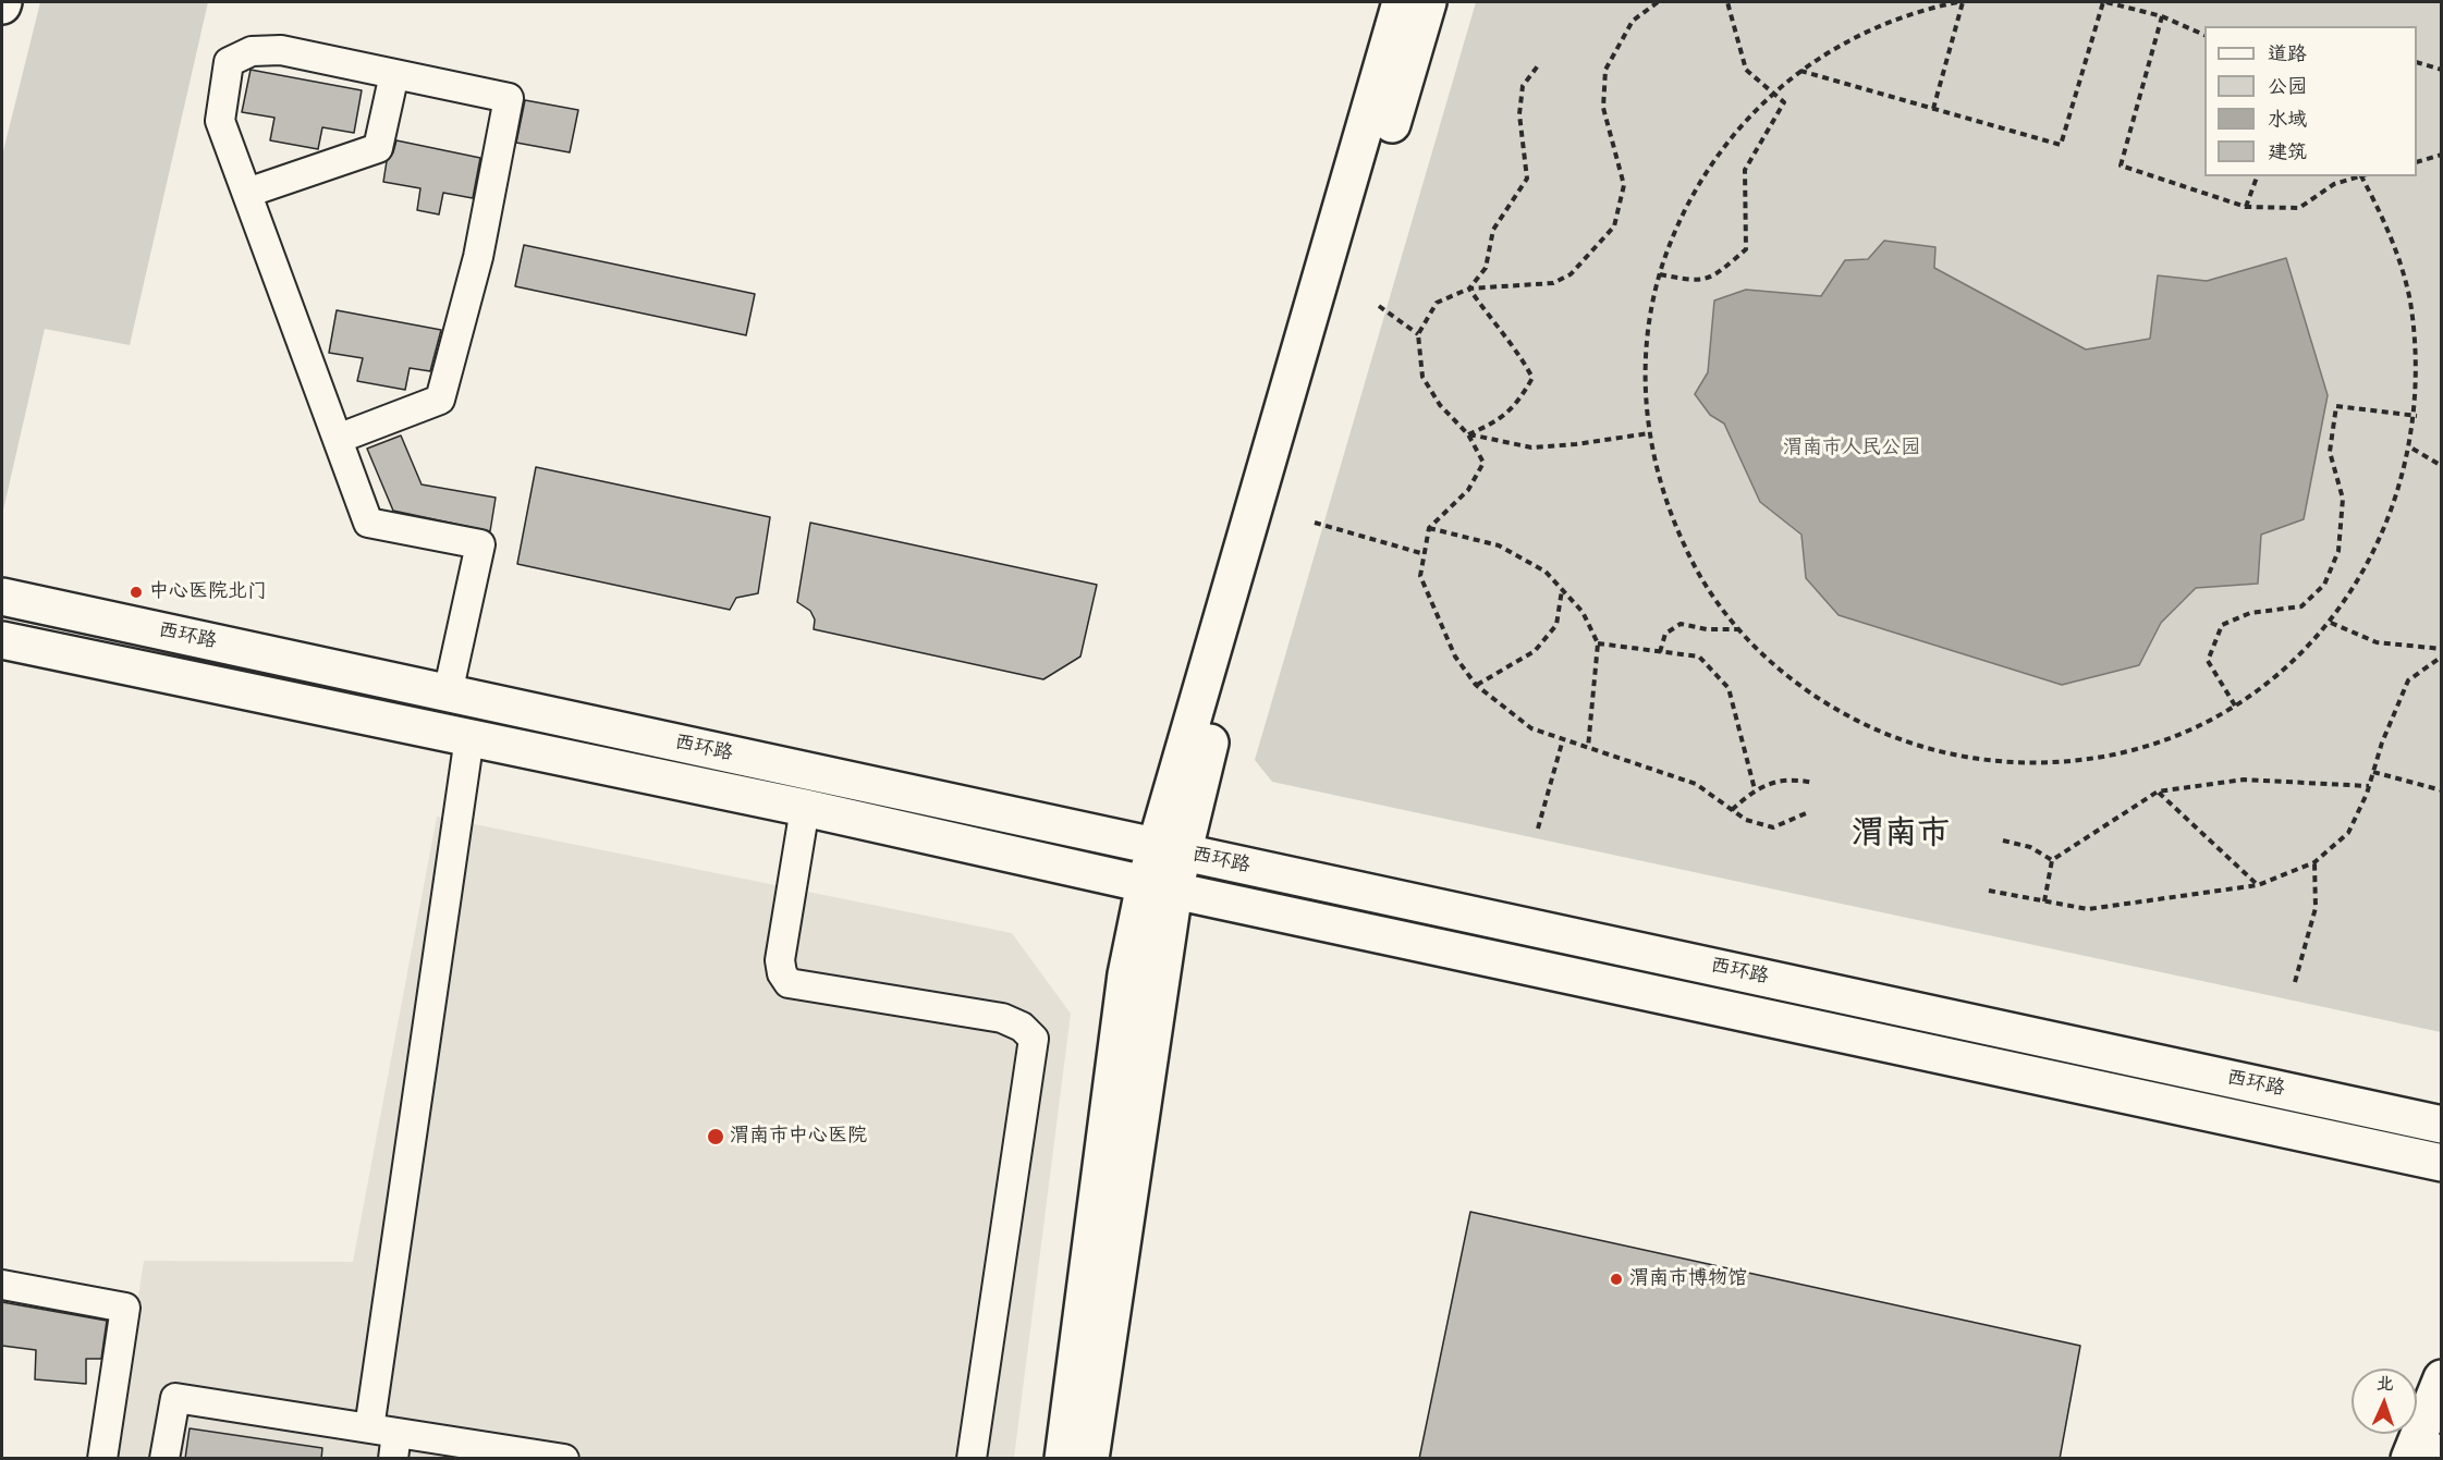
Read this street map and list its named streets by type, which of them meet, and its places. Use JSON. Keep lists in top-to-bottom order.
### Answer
{
  "streets": {
    "main road": ["西环路"]
  },
  "districts": ["渭南市"],
  "parks": ["渭南市人民公园"],
  "places": ["中心医院北门", "渭南市中心医院", "渭南市博物馆"],
  "legend": [
    "道路",
    "公园",
    "水域",
    "建筑"
  ],
  "north": "top"
}
